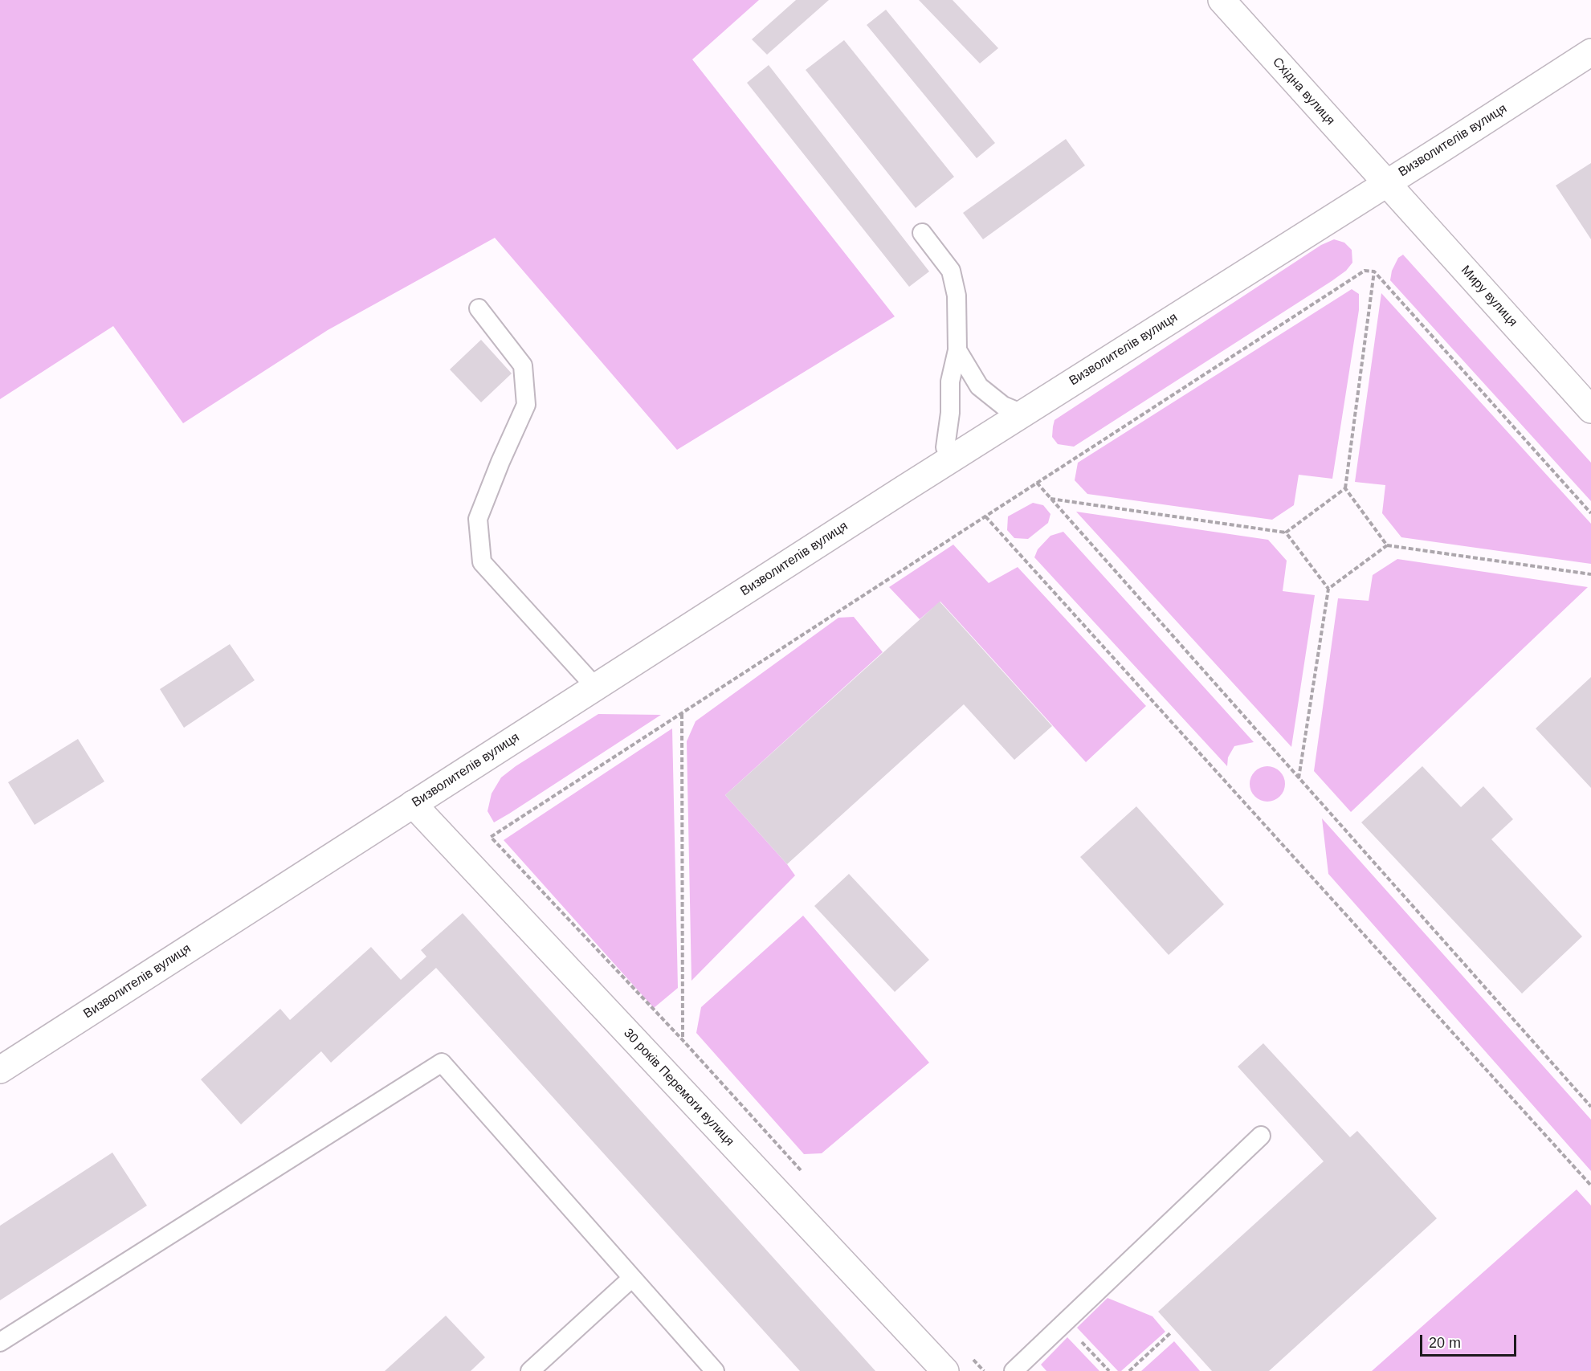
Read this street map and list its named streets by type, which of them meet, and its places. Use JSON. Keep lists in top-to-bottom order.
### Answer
{
  "streets": {
    "main road": [
      "Східна вулиця",
      "Визволителів вулиця",
      "Миру вулиця",
      "30 років Перемоги вулиця"
    ]
  },
  "crossings": [
    ["Східна вулиця", "Визволителів вулиця"],
    ["Східна вулиця", "Миру вулиця"],
    ["Визволителів вулиця", "Миру вулиця"],
    ["Визволителів вулиця", "30 років Перемоги вулиця"]
  ],
  "scale_bar": "20 m"
}
